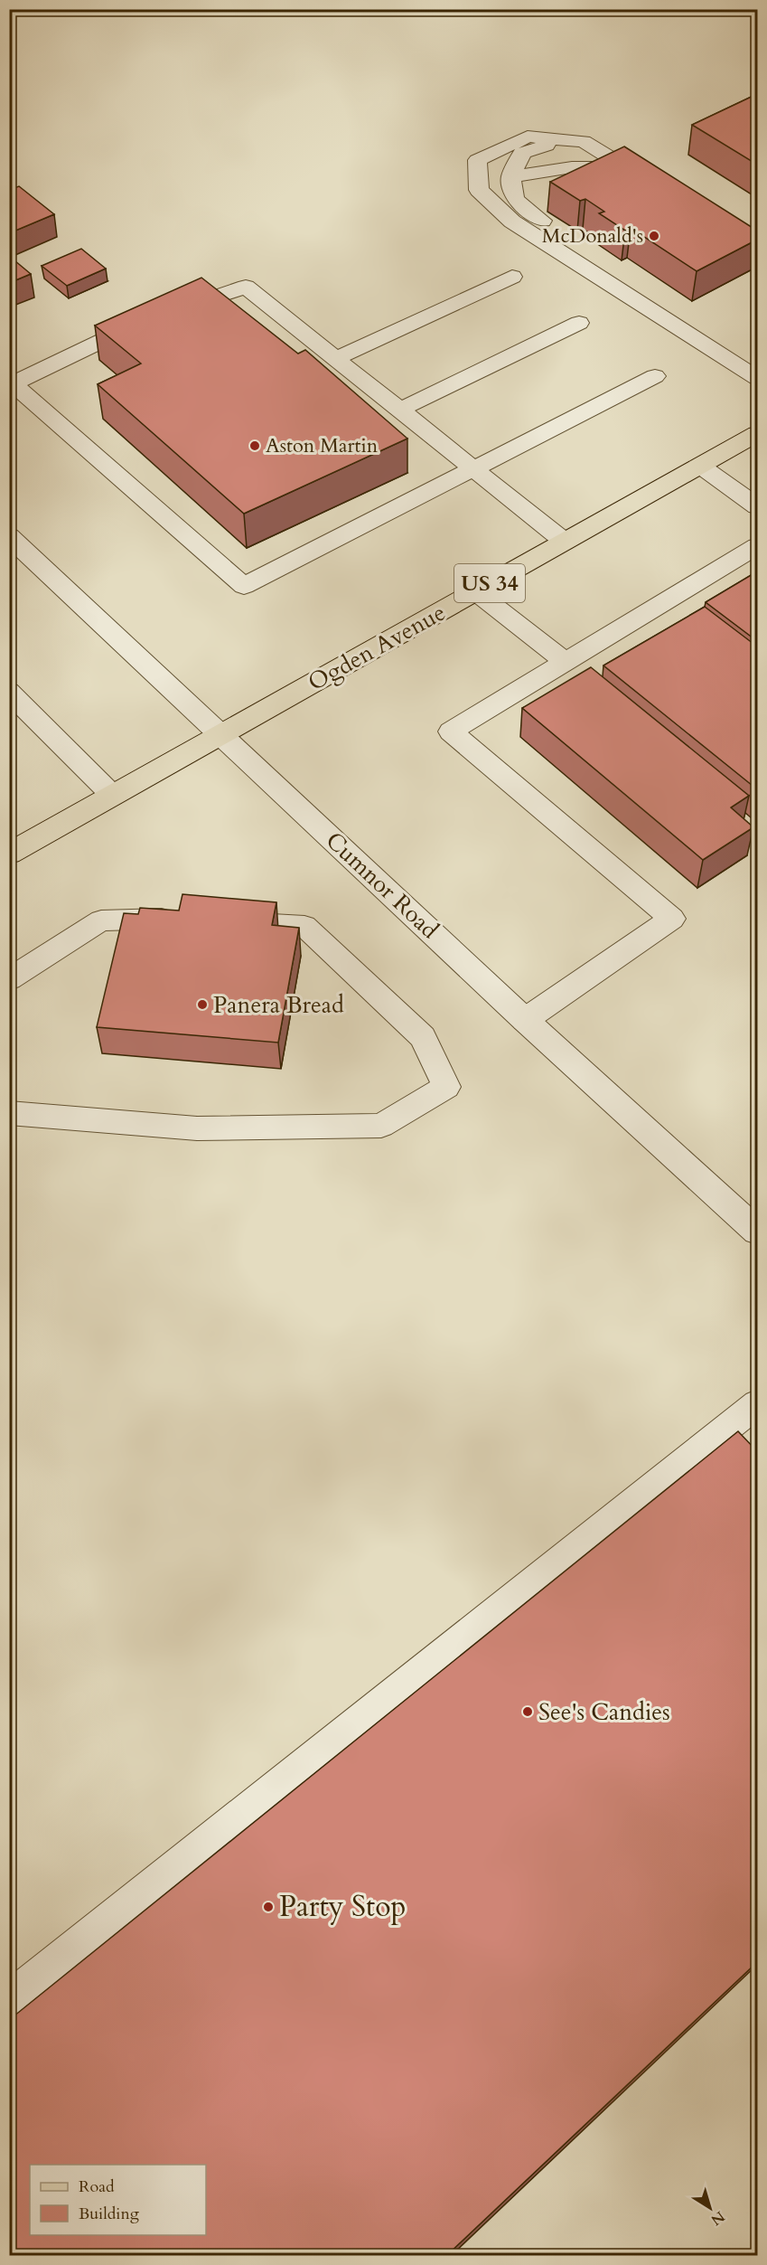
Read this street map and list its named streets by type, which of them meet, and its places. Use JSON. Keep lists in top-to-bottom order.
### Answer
{
  "streets": {
    "main road": ["US 34", "Ogden Avenue"],
    "street": ["Cumnor Road"]
  },
  "crossings": [
    ["US 34", "Ogden Avenue"],
    ["US 34", "Cumnor Road"],
    ["Ogden Avenue", "Cumnor Road"]
  ],
  "places": [
    "McDonald's",
    "Aston Martin",
    "Panera Bread",
    "See's Candies",
    "Party Stop"
  ],
  "legend": ["Road", "Building"],
  "north": "bottom right"
}
